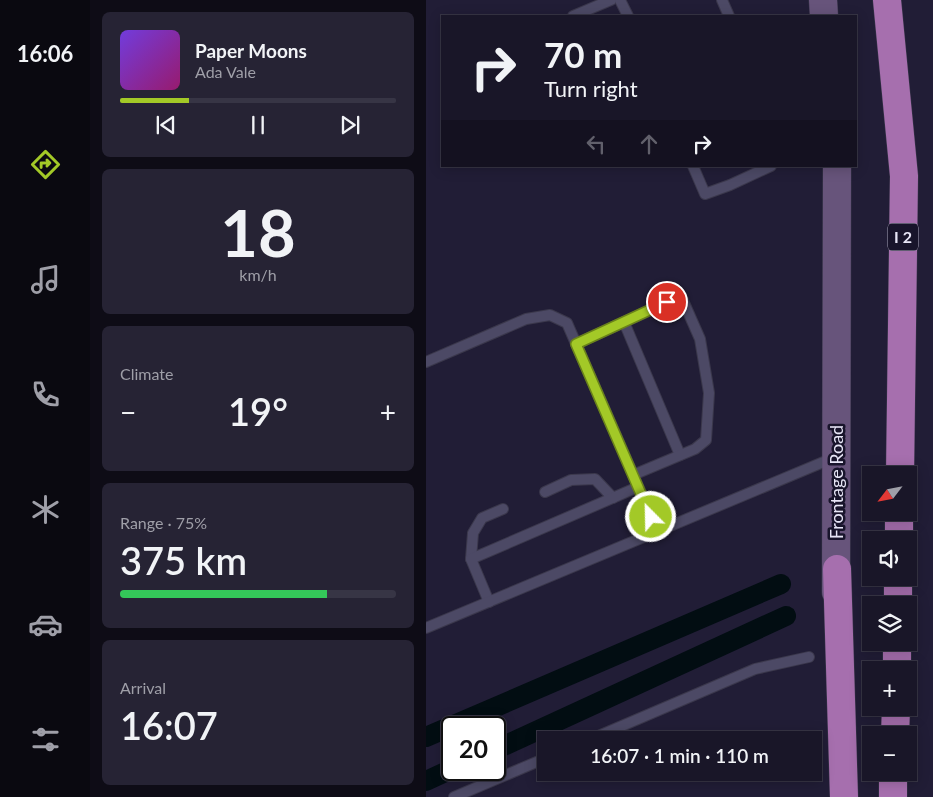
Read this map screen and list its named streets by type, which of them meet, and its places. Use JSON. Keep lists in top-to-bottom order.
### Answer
{
  "streets": {
    "highway": ["I 2"],
    "main road": ["Frontage Road"]
  },
  "north": "bottom left",
  "page": {
    "tabs": "16:06",
    "turn": ["70 m", "Turn right"],
    "song": ["Paper Moons", "Ada Vale"],
    "tile": [
      ["18", "km/h"],
      "Climate",
      ["Range · 75%", "375 km"],
      ["Arrival", "16:07"]
    ],
    "heat": ["−", "19°", "+"],
    "map_buttons": ["+", "−"],
    "limit": "20",
    "trip": "16:07 · 1 min · 110 m"
  }
}
